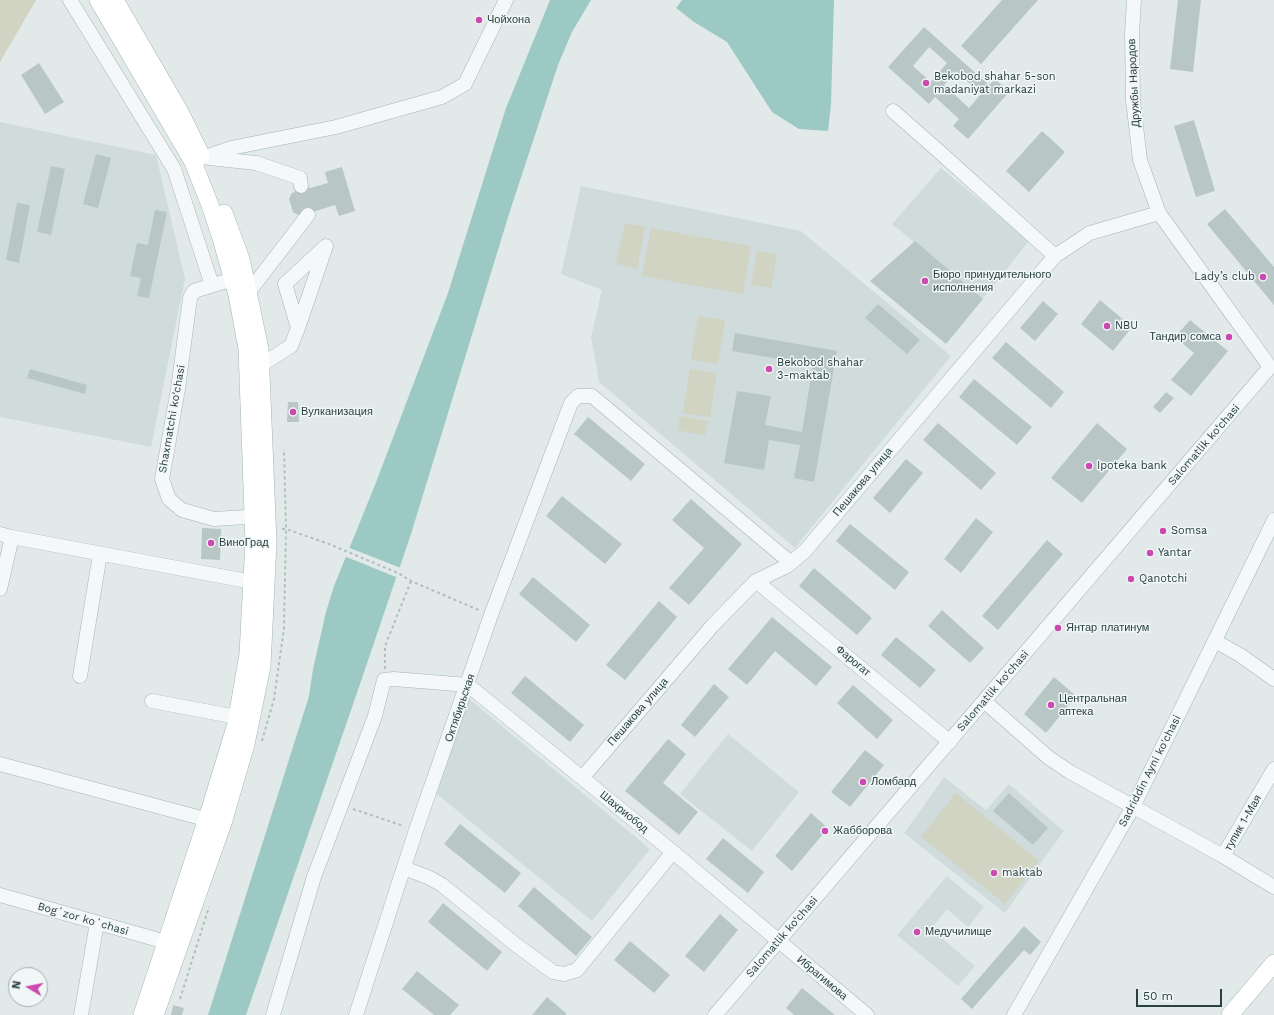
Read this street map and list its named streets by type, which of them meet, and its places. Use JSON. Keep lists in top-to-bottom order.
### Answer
{
  "streets": {
    "street": [
      "Дружбы Народов",
      "Shaxmatchi ko'chasi",
      "Salomatlik ko‘chasi",
      "Пешакова улица",
      "Фарогат",
      "Октябирьская",
      "Sadriddin Ayni ko'chasi",
      "Шахриобод",
      "тупик 1-Мая",
      "Bogʻzor koʻchasi",
      "Ибрагимова"
    ]
  },
  "crossings": [
    ["Дружбы Народов", "Salomatlik ko‘chasi"],
    ["Дружбы Народов", "Пешакова улица"],
    ["Salomatlik ko‘chasi", "Фарогат"],
    ["Salomatlik ko‘chasi", "Шахриобод"],
    ["Salomatlik ko‘chasi", "Ибрагимова"],
    ["Пешакова улица", "Фарогат"],
    ["Пешакова улица", "Октябирьская"],
    ["Пешакова улица", "Шахриобод"],
    ["Октябирьская", "Шахриобод"],
    ["Шахриобод", "Ибрагимова"]
  ],
  "places": [
    "Чойхона",
    "Bekobod shahar 5-son madaniyat markazi",
    "Lady’s club",
    "Бюро принудительного исполнения",
    "NBU",
    "Тандир сомса",
    "Bekobod shahar 3-maktab",
    "Вулканизация",
    "Ipoteka bank",
    "Somsa",
    "ВиноГрад",
    "Yantar",
    "Qanotchi",
    "Янтар платинум",
    "Центральная аптека",
    "Ломбард",
    "Жабборова",
    "maktab",
    "Медучилище"
  ],
  "scale_bar": "50 m",
  "north": "left"
}
